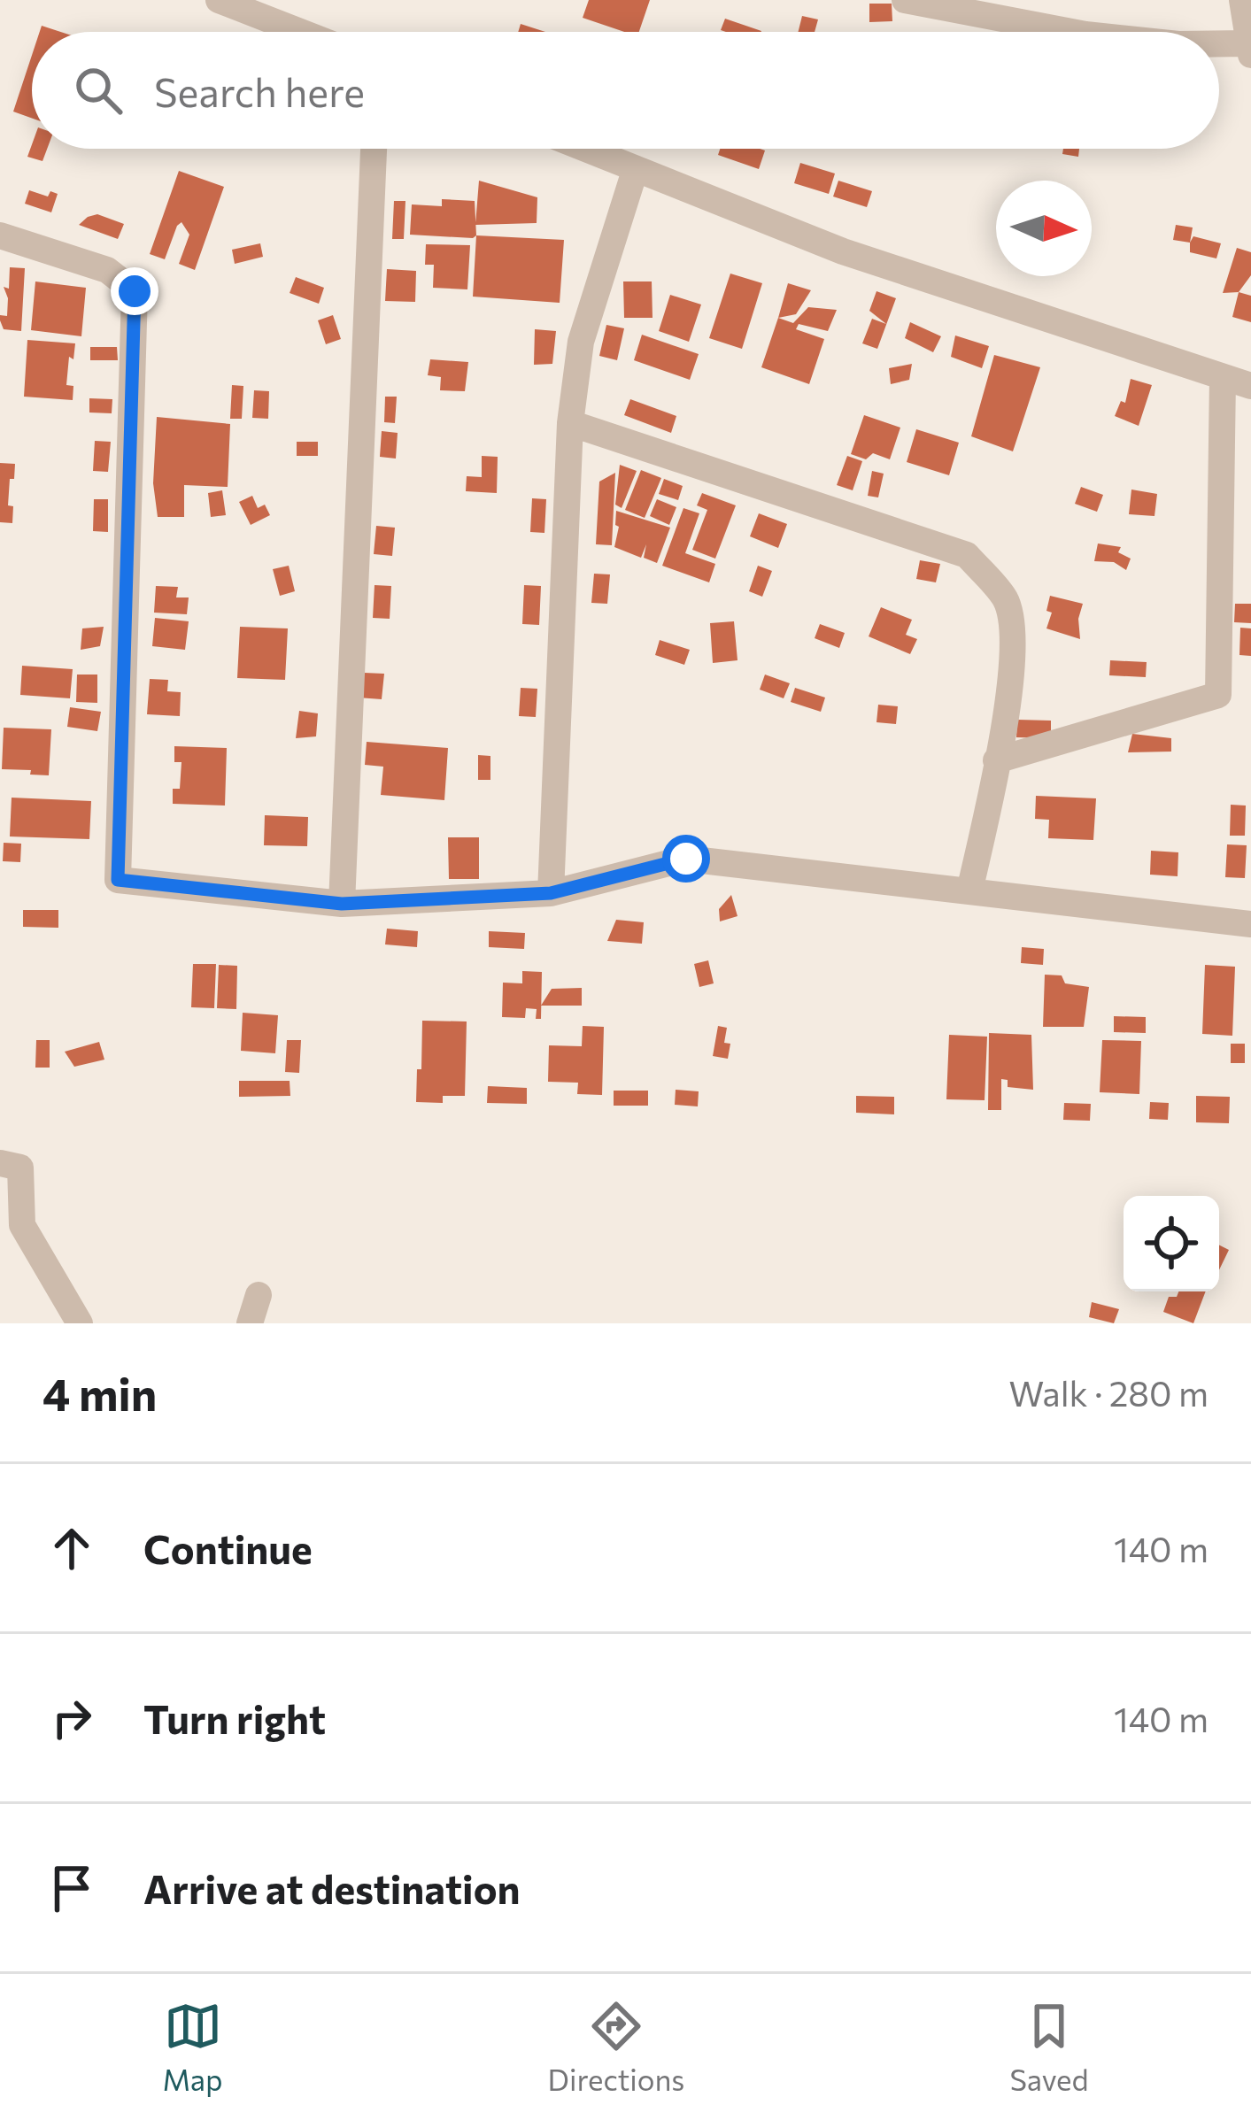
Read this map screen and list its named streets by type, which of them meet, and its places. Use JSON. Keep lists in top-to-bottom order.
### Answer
{
  "north": "right",
  "page": {
    "search": "Search here",
    "heading": ["4 min", "Walk · 280 m"],
    "list": [
      ["Continue", "140 m"],
      ["Turn right", "140 m"],
      "Arrive at destination"
    ],
    "nav": ["Map", "Directions", "Saved"]
  }
}
